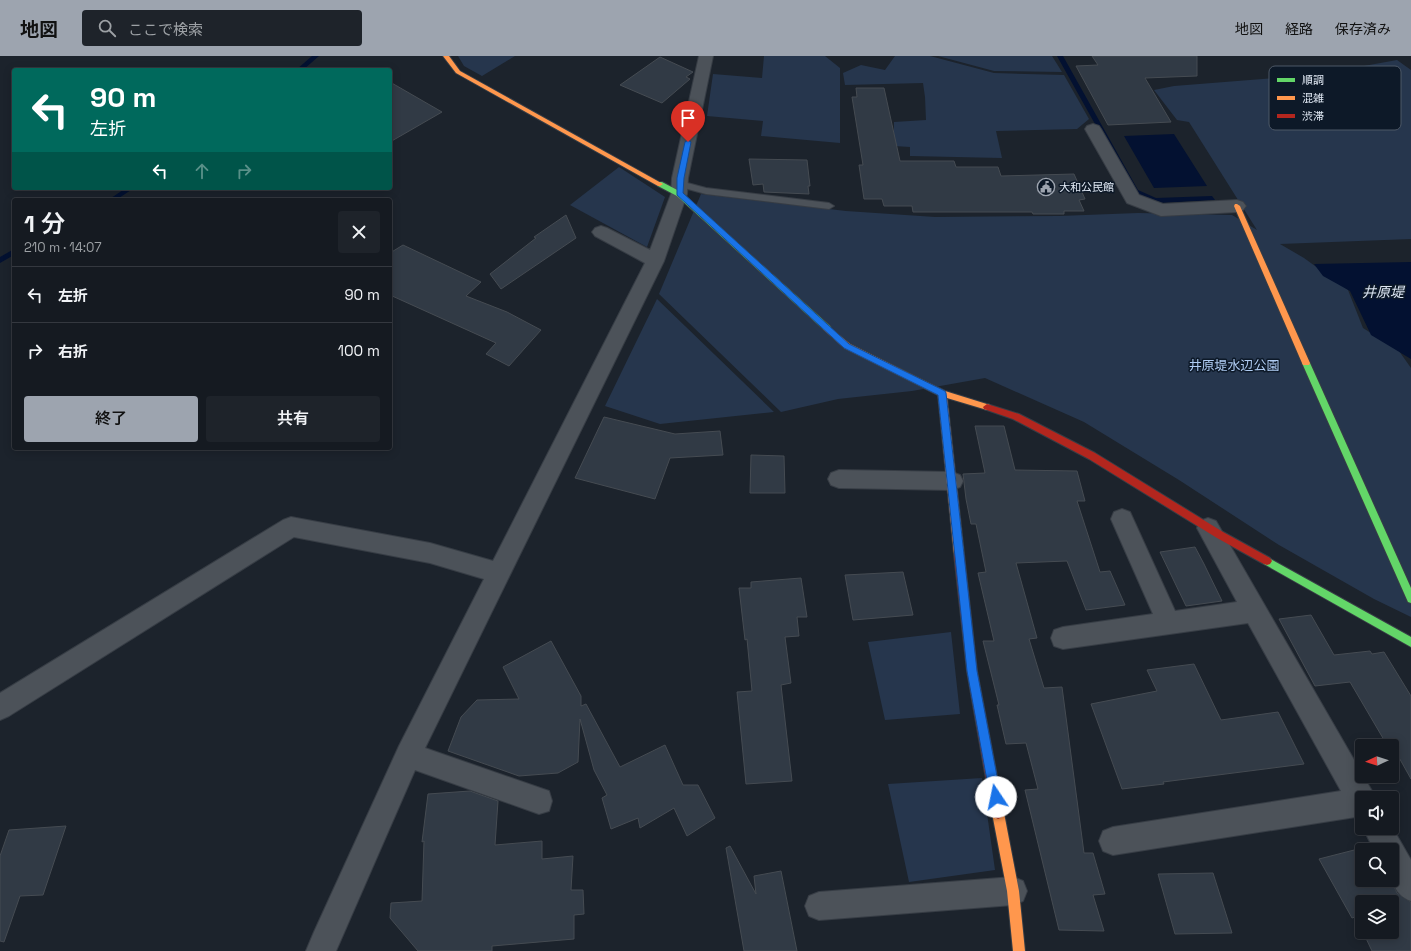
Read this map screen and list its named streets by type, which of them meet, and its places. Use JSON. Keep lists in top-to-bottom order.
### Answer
{
  "water": ["井原堤"],
  "parks": ["井原堤水辺公園"],
  "places": {
    "public building": ["大和公民館"]
  },
  "legend": ["順調", "混雑", "渋滞"],
  "north": "left",
  "page": {
    "header": "地図",
    "search": "ここで検索",
    "nav": ["地図", "経路", "保存済み"],
    "turn": ["90 m", "左折"],
    "heading": ["1 分", "210 m · 14:07"],
    "list": [
      {
        "name": "左折",
        "value": "90 m"
      },
      {
        "name": "右折",
        "value": "100 m"
      }
    ],
    "buttons": ["終了", "共有"]
  }
}
